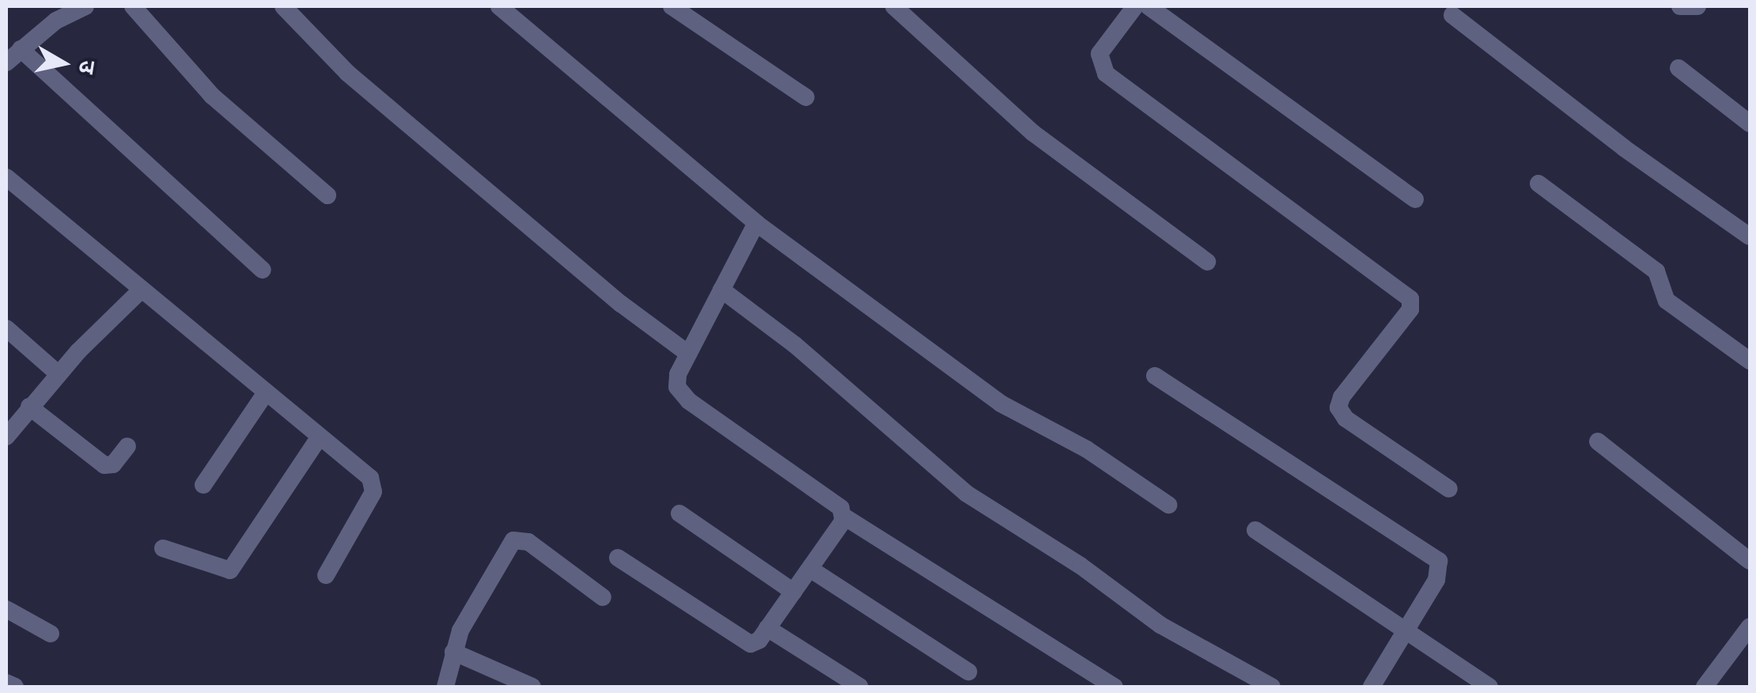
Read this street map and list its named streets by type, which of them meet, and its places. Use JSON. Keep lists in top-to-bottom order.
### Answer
{
  "north": "right"
}
